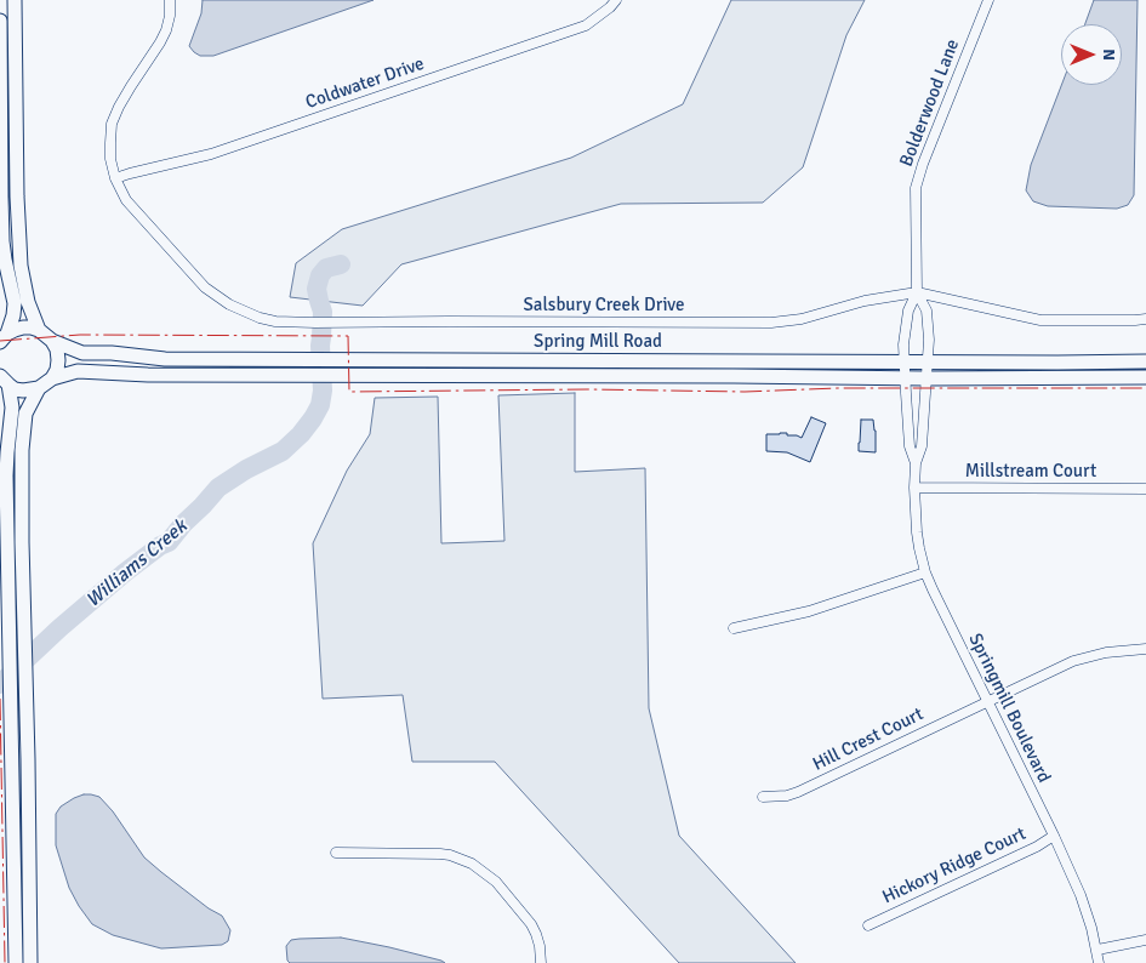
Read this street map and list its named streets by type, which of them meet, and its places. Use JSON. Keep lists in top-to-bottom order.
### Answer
{
  "streets": {
    "street": [
      "Coldwater Drive",
      "Bolderwood Lane",
      "Salsbury Creek Drive",
      "Spring Mill Road",
      "Millstream Court",
      "Springmill Boulevard",
      "Hill Crest Court",
      "Hickory Ridge Court"
    ]
  },
  "crossings": [
    ["Coldwater Drive", "Salsbury Creek Drive"],
    ["Bolderwood Lane", "Salsbury Creek Drive"],
    ["Bolderwood Lane", "Spring Mill Road"],
    ["Bolderwood Lane", "Springmill Boulevard"],
    ["Spring Mill Road", "Springmill Boulevard"],
    ["Millstream Court", "Springmill Boulevard"],
    ["Springmill Boulevard", "Hill Crest Court"],
    ["Springmill Boulevard", "Hickory Ridge Court"]
  ],
  "water": ["Williams Creek"],
  "north": "right"
}
